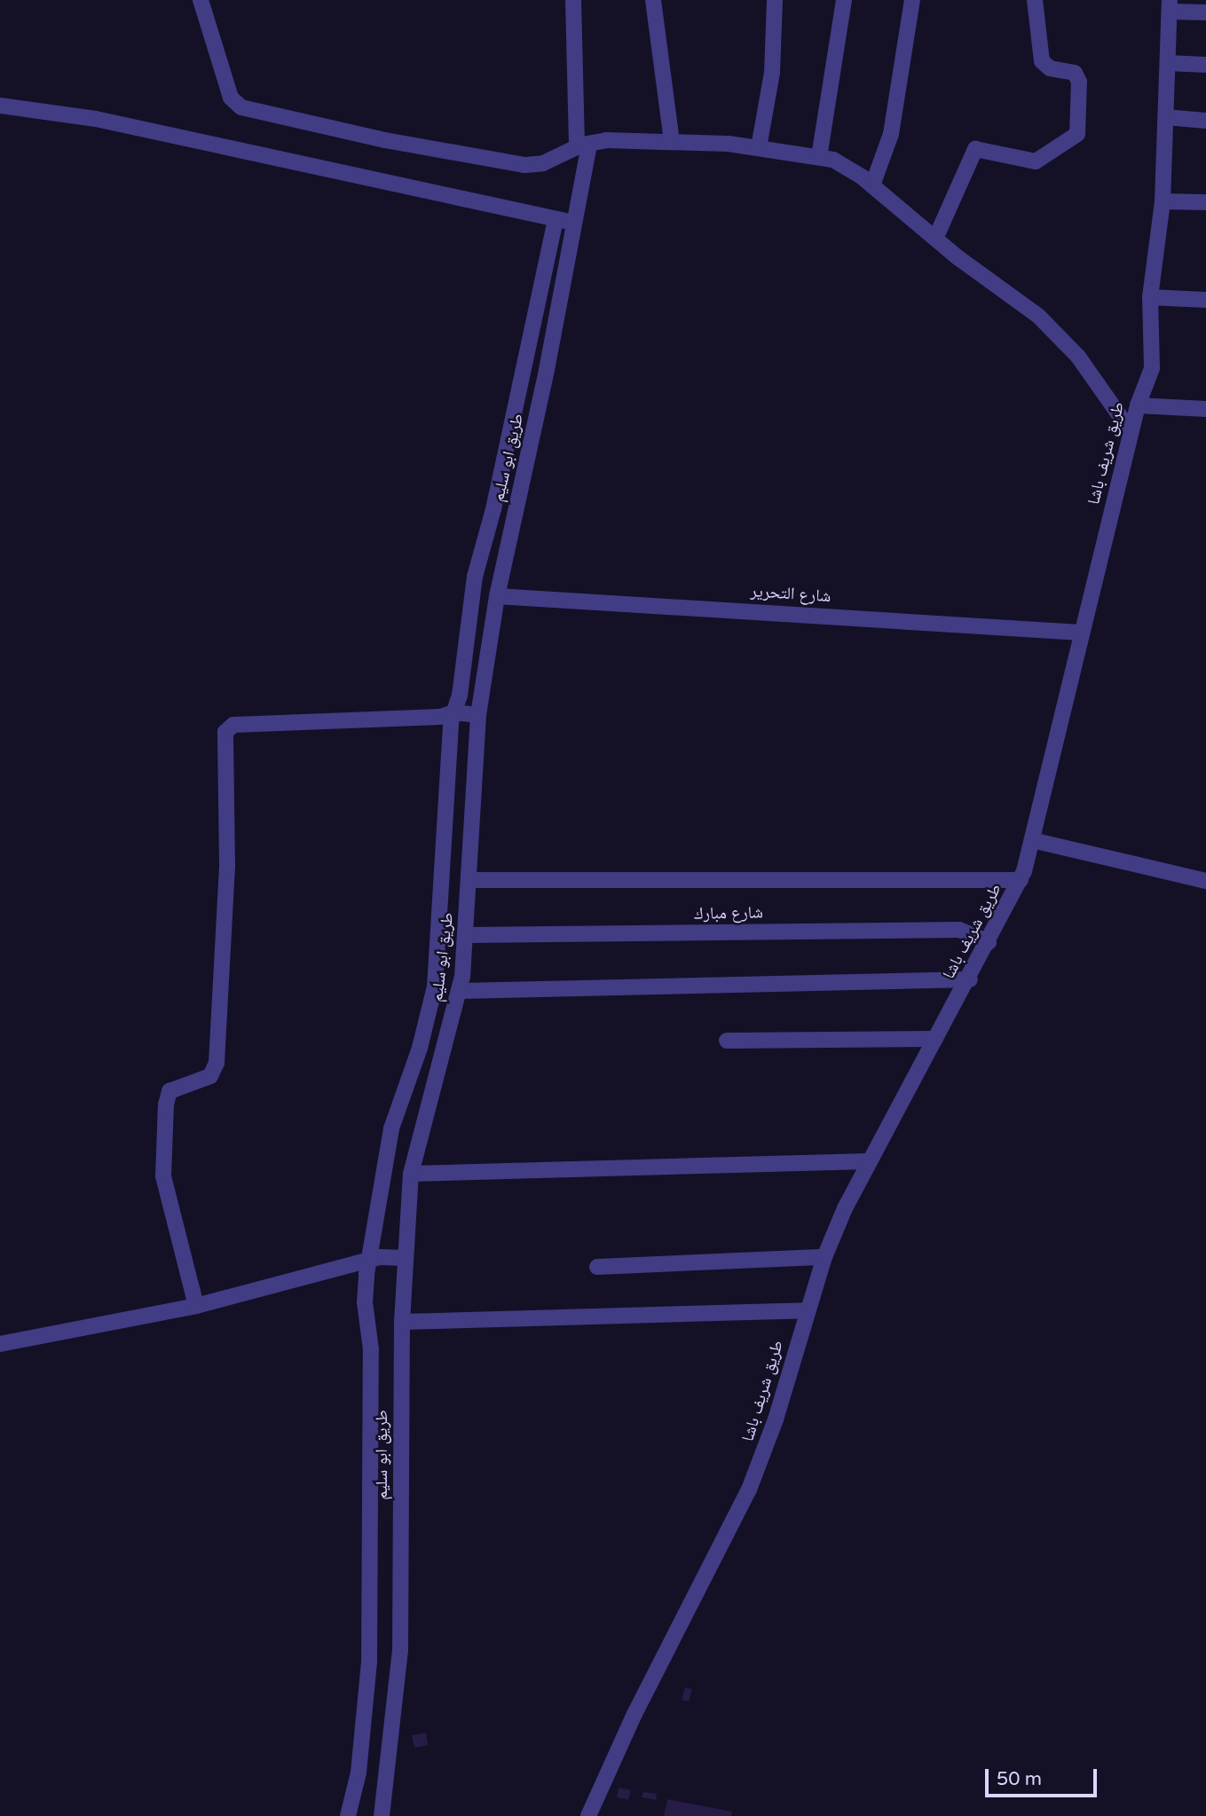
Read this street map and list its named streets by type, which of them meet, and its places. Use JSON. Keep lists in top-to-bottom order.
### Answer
{
  "streets": {
    "street": [
      "طريق شريف باشا",
      "طريق ابو سليم",
      "شارع التحرير",
      "شارع مبارك"
    ]
  },
  "crossings": [
    ["طريق شريف باشا", "شارع التحرير"],
    ["طريق شريف باشا", "شارع مبارك"],
    ["طريق ابو سليم", "شارع التحرير"],
    ["طريق ابو سليم", "شارع مبارك"]
  ],
  "scale_bar": "50 m"
}
